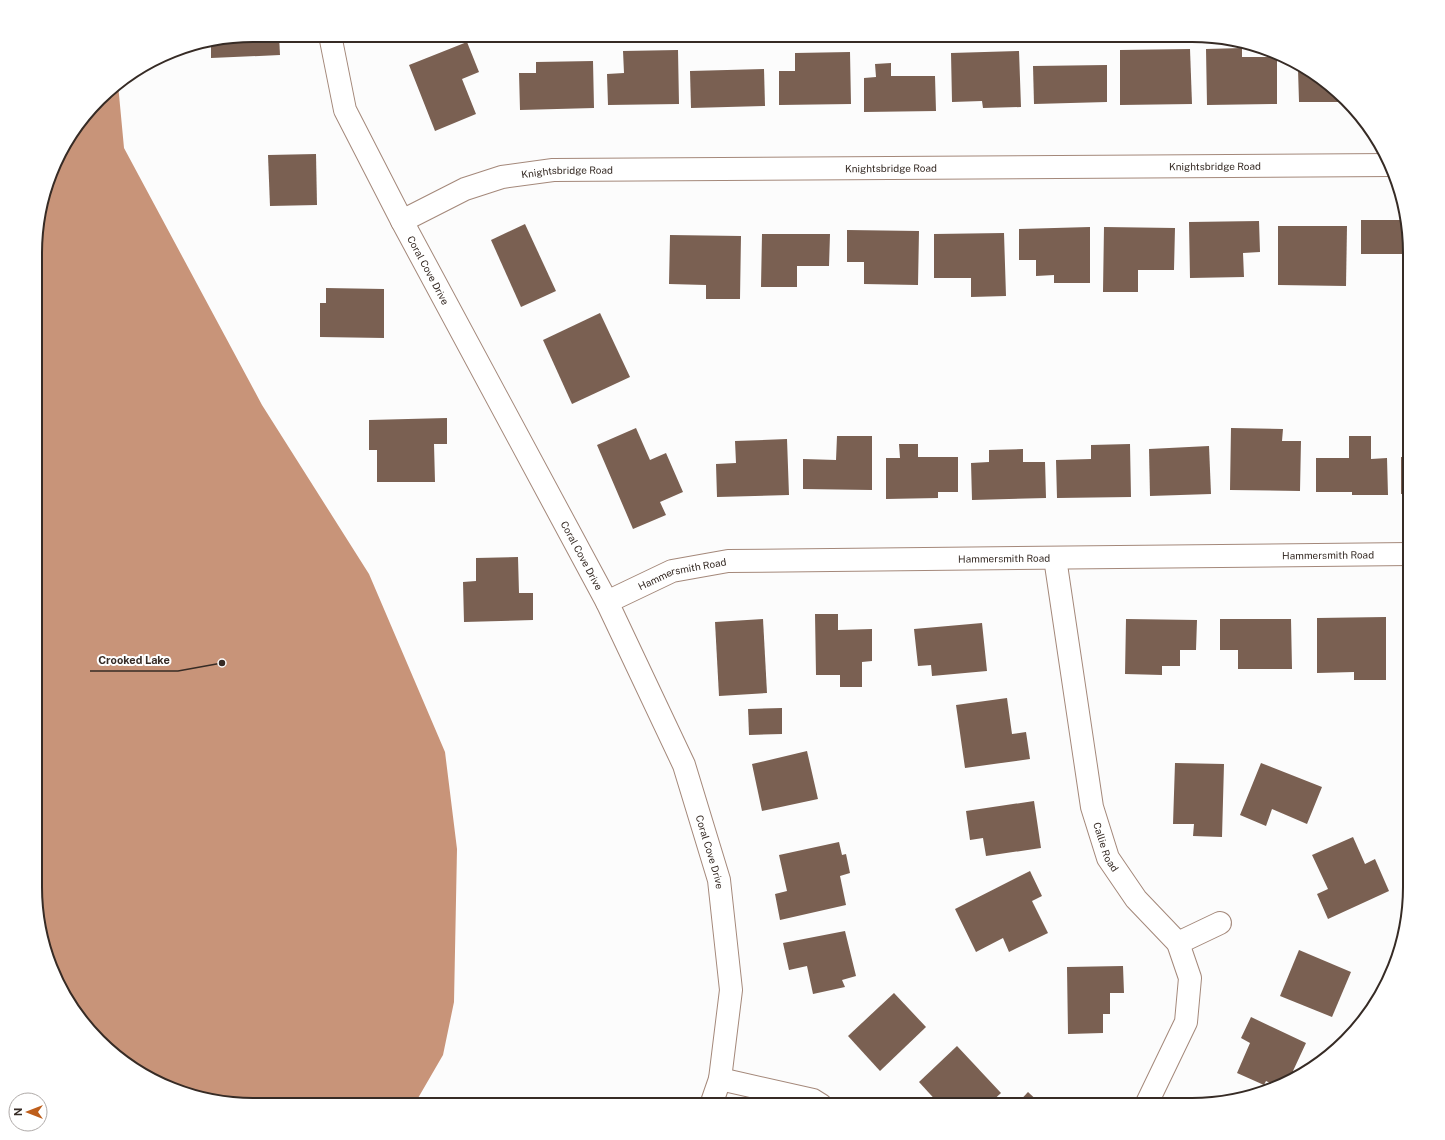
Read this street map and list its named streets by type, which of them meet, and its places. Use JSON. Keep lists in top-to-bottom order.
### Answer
{
  "streets": {
    "street": [
      "Knightsbridge Road",
      "Coral Cove Drive",
      "Hammersmith Road",
      "Callie Road"
    ]
  },
  "crossings": [
    ["Knightsbridge Road", "Coral Cove Drive"],
    ["Coral Cove Drive", "Hammersmith Road"],
    ["Hammersmith Road", "Callie Road"]
  ],
  "places": ["Crooked Lake"],
  "north": "left"
}
